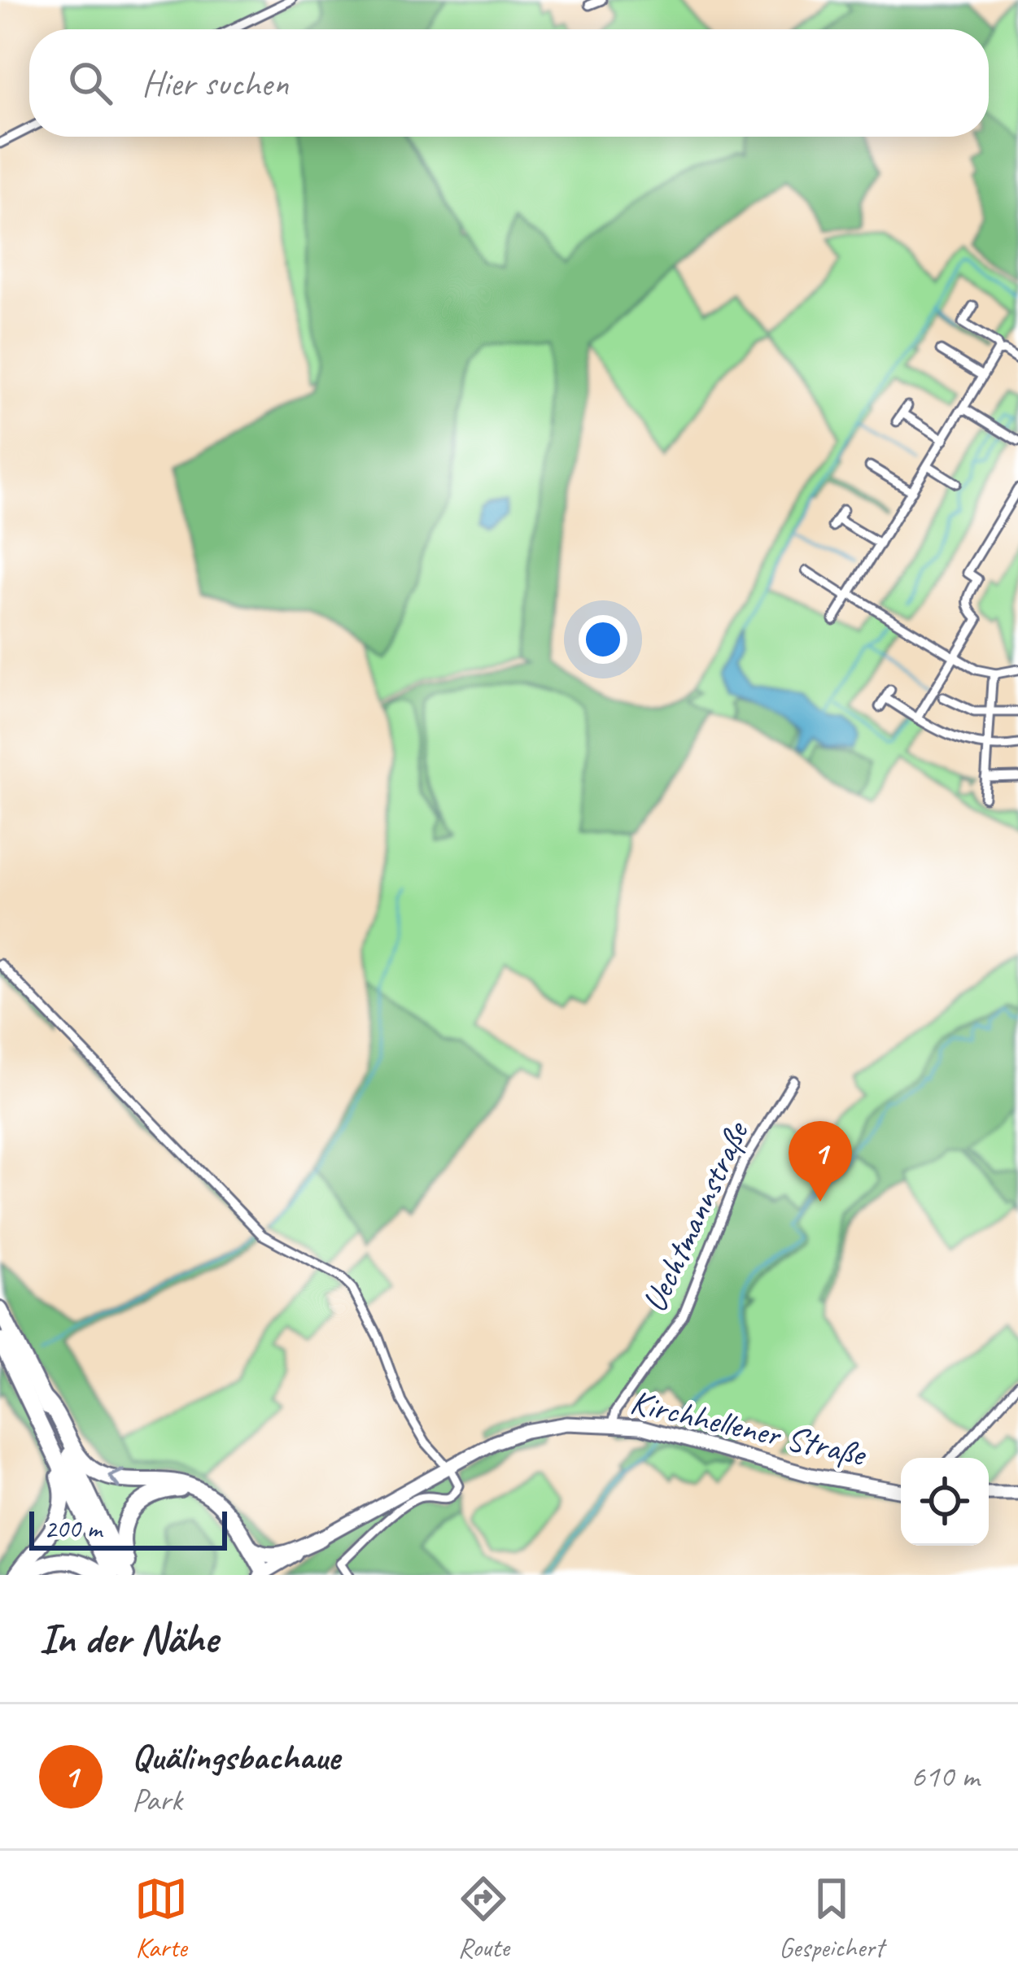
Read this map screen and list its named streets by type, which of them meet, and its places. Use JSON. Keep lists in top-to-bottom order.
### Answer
{
  "streets": {
    "main road": ["Kirchhellener Straße"],
    "street": ["Uechtmannstraße"]
  },
  "crossings": [
    ["Uechtmannstraße", "Kirchhellener Straße"]
  ],
  "scale_bar": "200 m",
  "page": {
    "search": "Hier suchen",
    "pins": "1",
    "scale": "200 m",
    "heading": "In der Nähe",
    "list": [
      {
        "mark": "1",
        "name": "Quälingsbachaue",
        "note": "Park",
        "value": "610 m"
      }
    ],
    "nav": ["Karte", "Route", "Gespeichert"]
  }
}
